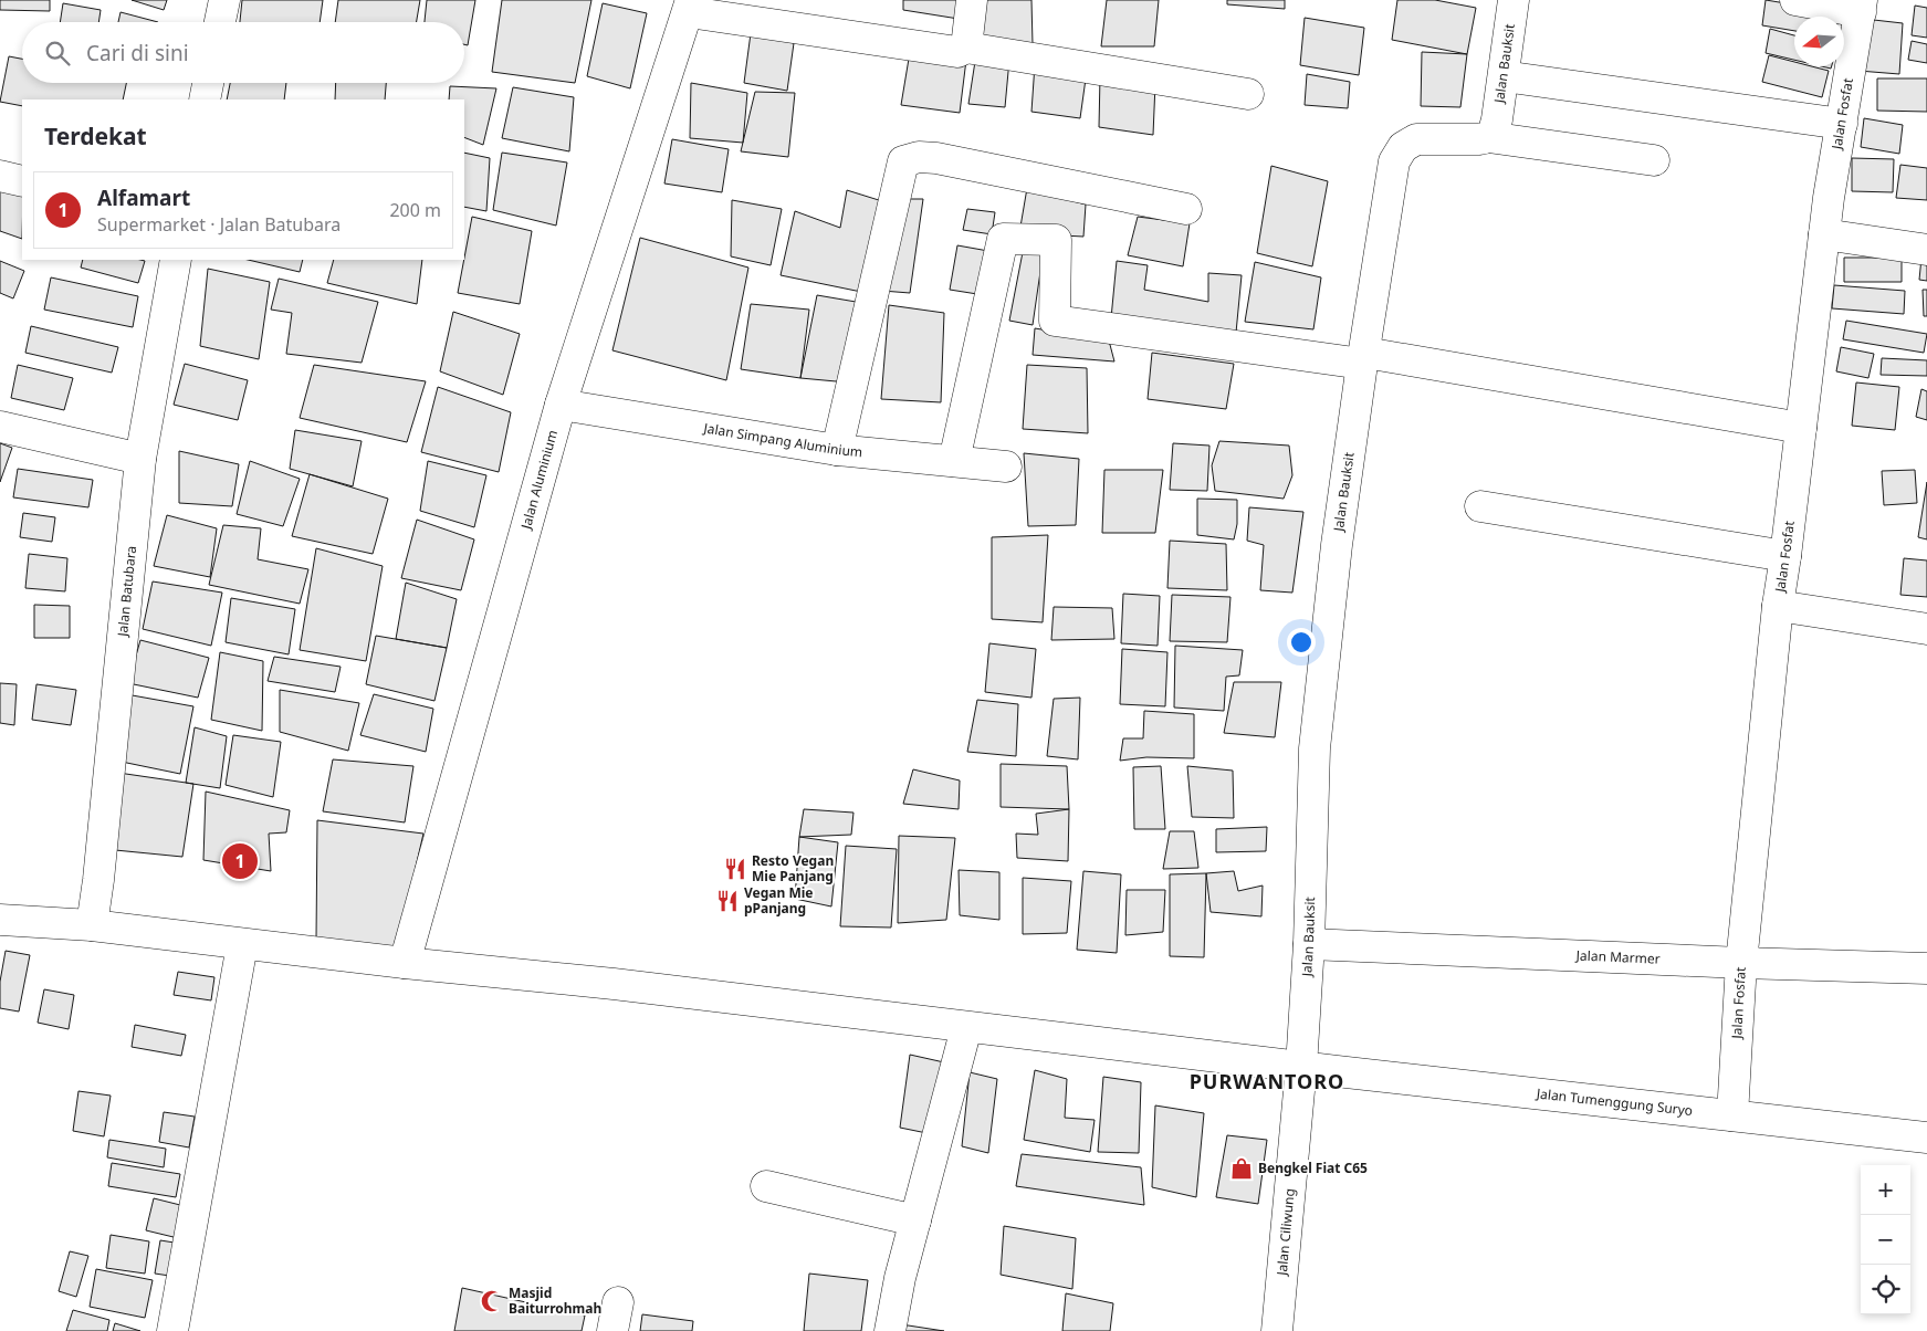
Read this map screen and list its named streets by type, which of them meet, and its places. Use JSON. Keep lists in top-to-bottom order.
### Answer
{
  "streets": {
    "main road": [
      "Jalan Bauksit",
      "Jalan Fosfat",
      "Jalan Simpang Aluminium",
      "Jalan Aluminium",
      "Jalan Batubara",
      "Jalan Marmer",
      "Jalan Tumenggung Suryo",
      "Jalan Ciliwung"
    ]
  },
  "crossings": [
    ["Jalan Bauksit", "Jalan Marmer"],
    ["Jalan Bauksit", "Jalan Tumenggung Suryo"],
    ["Jalan Bauksit", "Jalan Ciliwung"],
    ["Jalan Fosfat", "Jalan Marmer"],
    ["Jalan Fosfat", "Jalan Tumenggung Suryo"],
    ["Jalan Simpang Aluminium", "Jalan Aluminium"],
    ["Jalan Aluminium", "Jalan Tumenggung Suryo"],
    ["Jalan Batubara", "Jalan Tumenggung Suryo"],
    ["Jalan Tumenggung Suryo", "Jalan Ciliwung"]
  ],
  "districts": ["PURWANTORO"],
  "places": {
    "restaurant": ["Resto Vegan Mie Panjang", "Vegan Mie pPanjang"],
    "shop": ["Bengkel Fiat C65"],
    "mosque": ["Masjid Baiturrohmah"]
  },
  "north": "left",
  "page": {
    "search": "Cari di sini",
    "heading": "Terdekat",
    "list": [
      {
        "mark": "1",
        "name": "Alfamart",
        "note": "Supermarket · Jalan Batubara",
        "value": "200 m"
      }
    ],
    "pins": "1",
    "map_buttons": ["+", "−"]
  }
}
